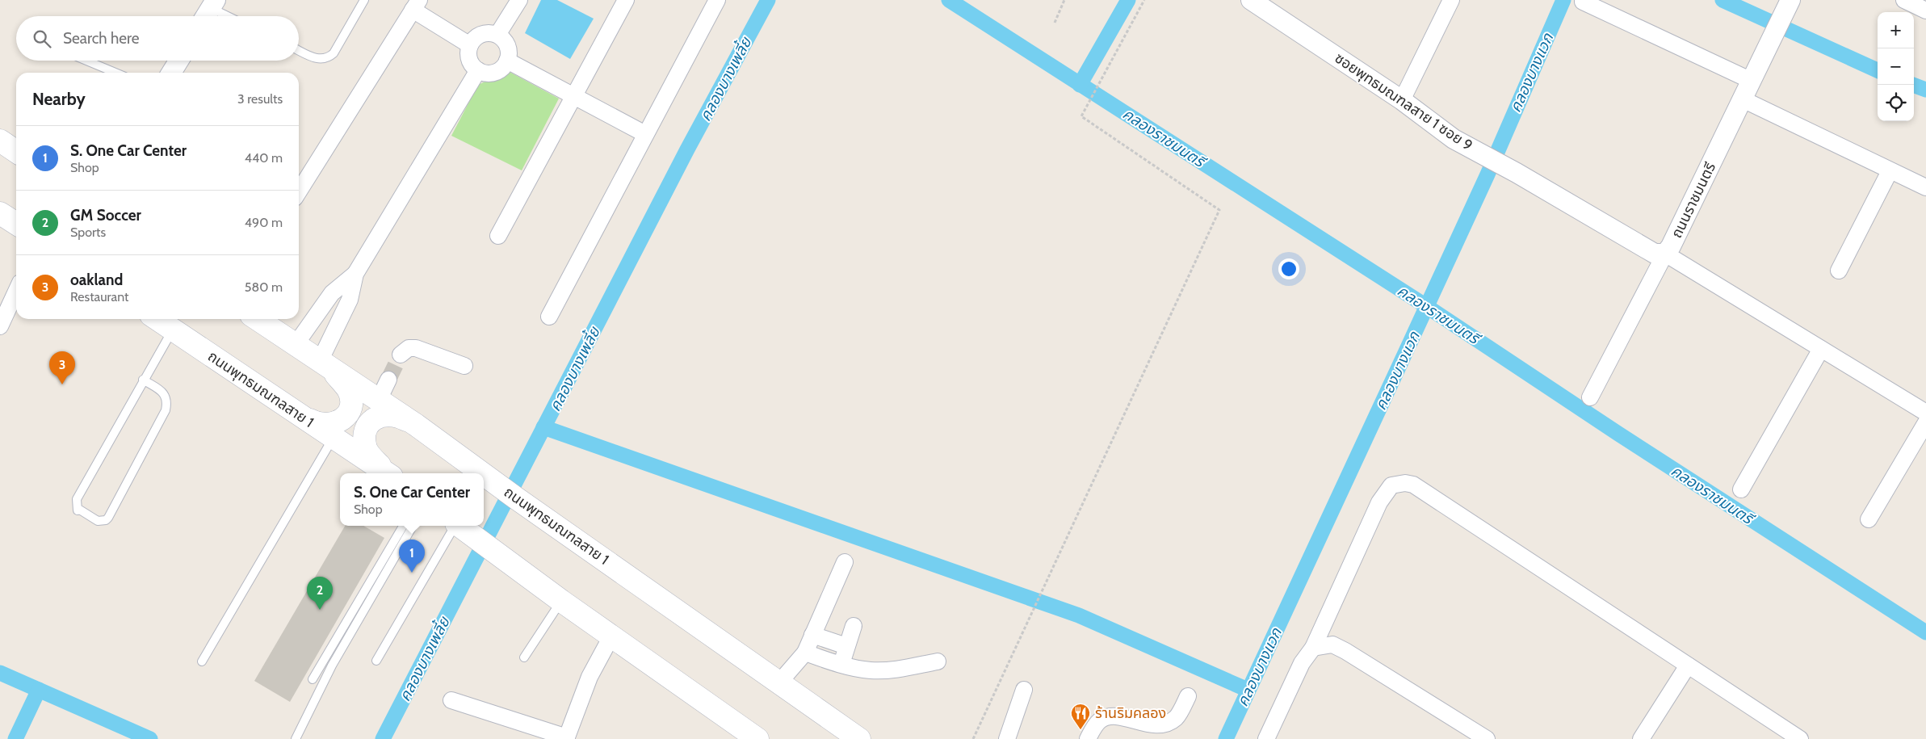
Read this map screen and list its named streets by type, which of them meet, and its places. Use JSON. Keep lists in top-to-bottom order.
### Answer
{
  "streets": {
    "main road": ["ถนนพุทธมณฑลสาย 1"],
    "street": ["ซอยพุทธมณฑลสาย 1 ซอย 9", "ถนนราชมนตรี"]
  },
  "crossings": [
    ["ซอยพุทธมณฑลสาย 1 ซอย 9", "ถนนราชมนตรี"]
  ],
  "water": ["คลองบางแวก", "คลองบางเพลี้ย", "คลองราชมนตรี"],
  "places": {
    "restaurant": ["ร้านริมคลอง"]
  },
  "page": {
    "map_buttons": ["+", "−"],
    "search": "Search here",
    "heading": ["Nearby", "3 results"],
    "list": [
      {
        "mark": "1",
        "name": "S. One Car Center",
        "note": "Shop",
        "value": "440 m"
      },
      {
        "mark": "2",
        "name": "GM Soccer",
        "note": "Sports",
        "value": "490 m"
      },
      {
        "mark": "3",
        "name": "oakland",
        "note": "Restaurant",
        "value": "580 m"
      }
    ],
    "pins": ["3", "1", "2"],
    "popup": ["S. One Car Center", "Shop"]
  }
}
